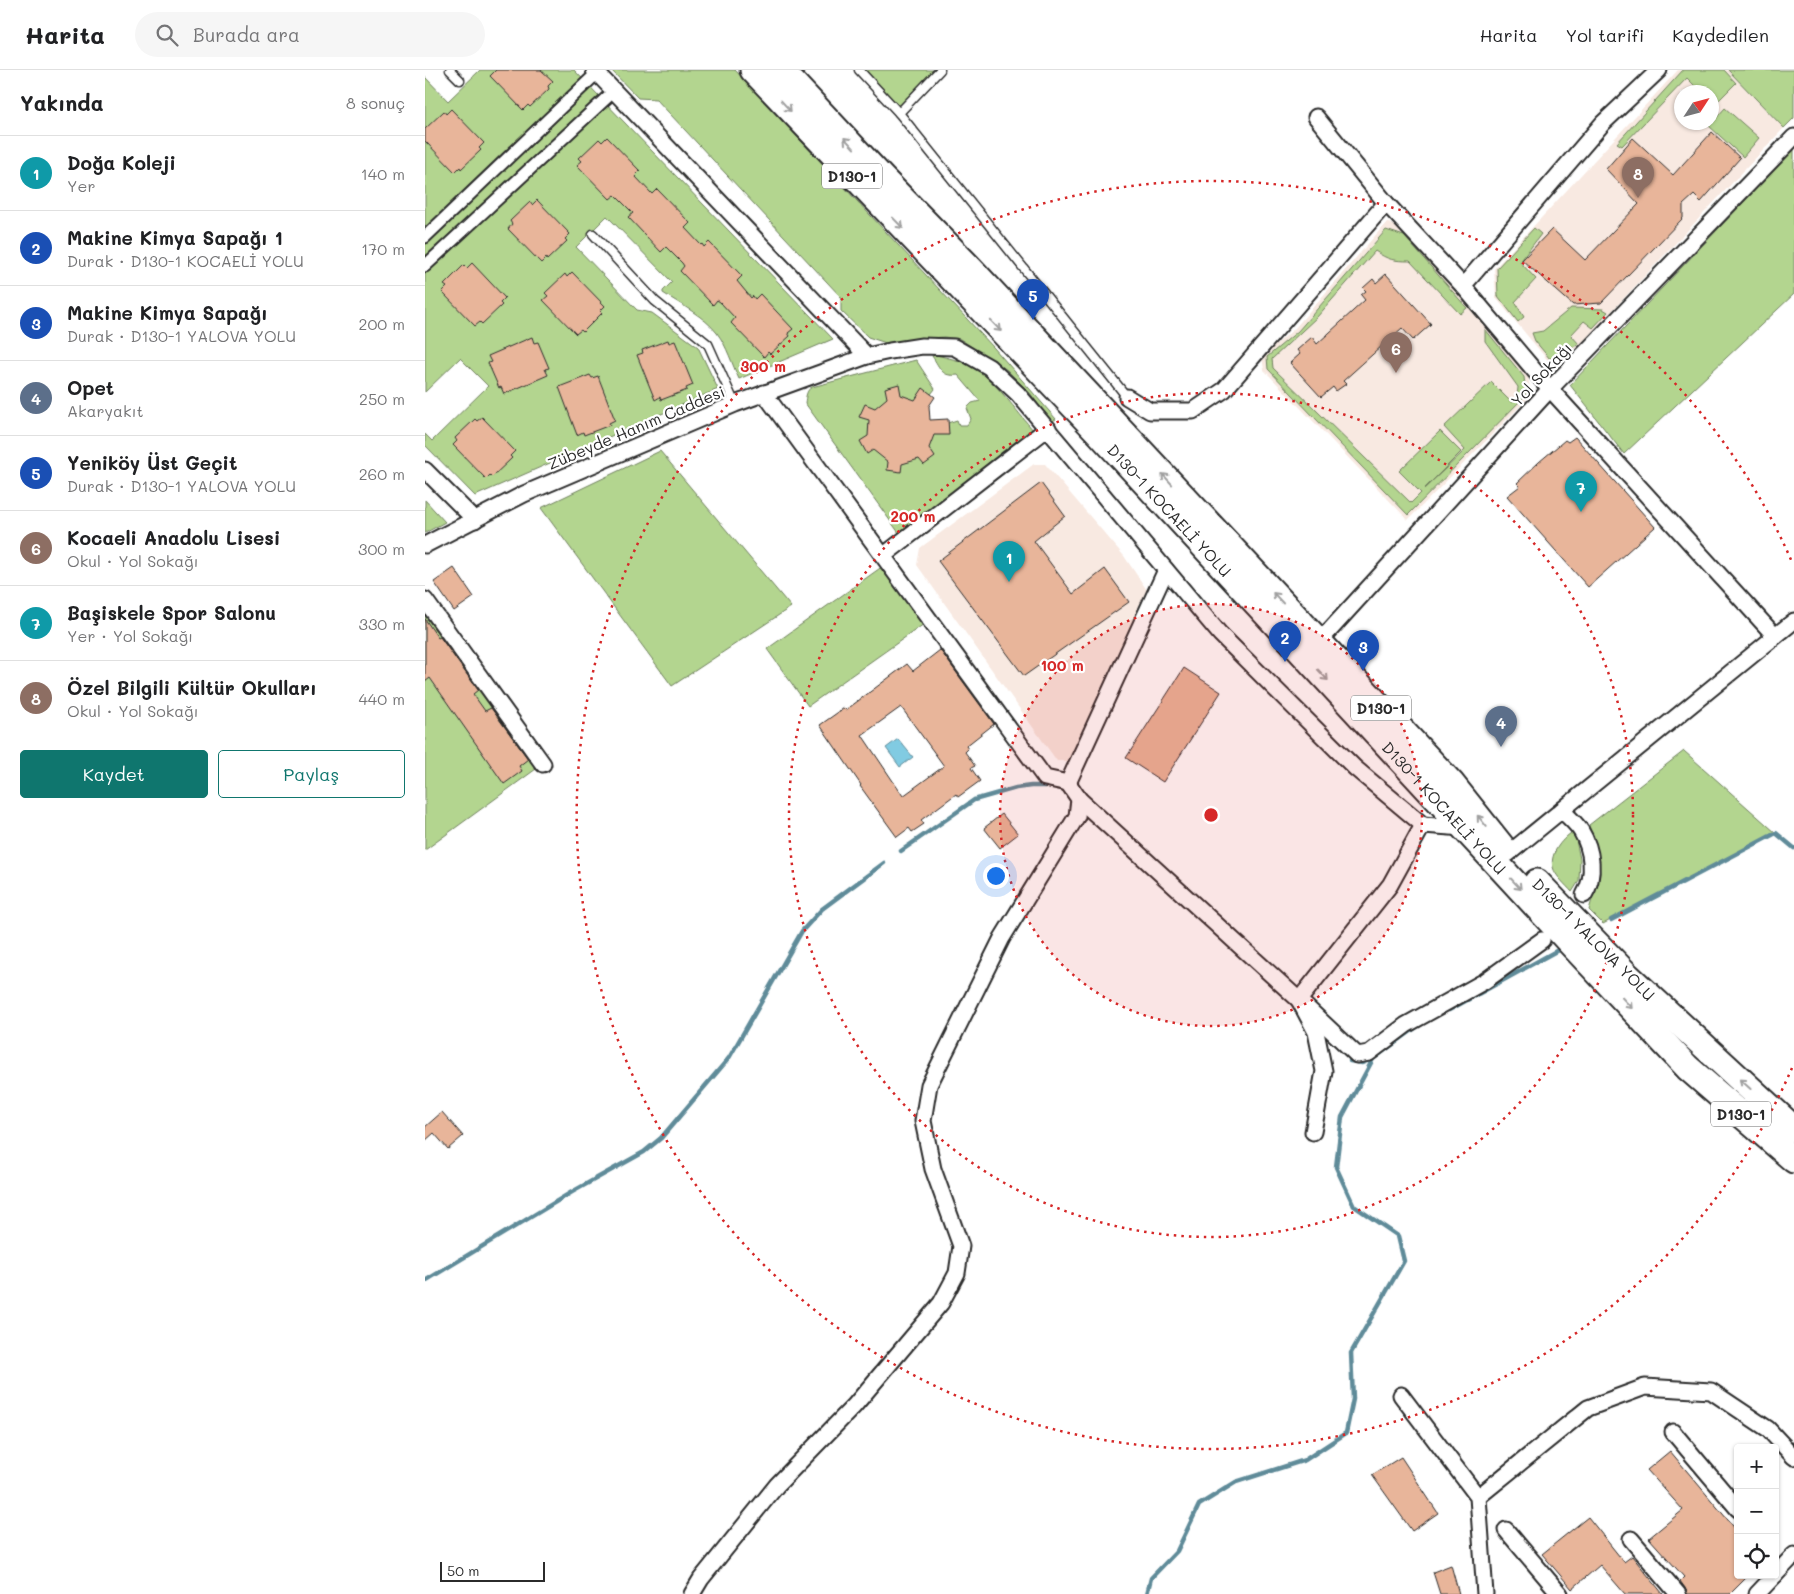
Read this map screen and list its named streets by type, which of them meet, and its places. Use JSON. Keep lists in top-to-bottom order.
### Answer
{
  "streets": {
    "highway": ["D130-1", "D130-1 KOCAELİ YOLU", "D130-1 YALOVA YOLU"],
    "street": ["Yol Sokağı", "Zübeyde Hanım Caddesi"]
  },
  "crossings": [
    ["Yol Sokağı", "D130-1 YALOVA YOLU"],
    ["D130-1 KOCAELİ YOLU", "D130-1 YALOVA YOLU"]
  ],
  "one_way": ["D130-1 KOCAELİ YOLU", "D130-1 YALOVA YOLU"],
  "scale_bar": "50 m",
  "north": "top right",
  "page": {
    "header": "Harita",
    "search": "Burada ara",
    "nav": ["Harita", "Yol tarifi", "Kaydedilen"],
    "heading": ["Yakında", "8 sonuç"],
    "list": [
      {
        "mark": "1",
        "name": "Doğa Koleji",
        "note": "Yer",
        "value": "140 m"
      },
      {
        "mark": "2",
        "name": "Makine Kimya Sapağı 1",
        "note": "Durak · D130-1 KOCAELİ YOLU",
        "value": "170 m"
      },
      {
        "mark": "3",
        "name": "Makine Kimya Sapağı",
        "note": "Durak · D130-1 YALOVA YOLU",
        "value": "200 m"
      },
      {
        "mark": "4",
        "name": "Opet",
        "note": "Akaryakıt",
        "value": "250 m"
      },
      {
        "mark": "5",
        "name": "Yeniköy Üst Geçit",
        "note": "Durak · D130-1 YALOVA YOLU",
        "value": "260 m"
      },
      {
        "mark": "6",
        "name": "Kocaeli Anadolu Lisesi",
        "note": "Okul · Yol Sokağı",
        "value": "300 m"
      },
      {
        "mark": "7",
        "name": "Başiskele Spor Salonu",
        "note": "Yer · Yol Sokağı",
        "value": "330 m"
      },
      {
        "mark": "8",
        "name": "Özel Bilgili Kültür Okulları",
        "note": "Okul · Yol Sokağı",
        "value": "440 m"
      }
    ],
    "pins": [
      "8",
      "5",
      "6",
      "7",
      "1",
      "2",
      "3",
      "4"
    ],
    "buttons": ["Kaydet", "Paylaş"],
    "map_buttons": ["+", "−"],
    "scale": "50 m"
  },
  "rings": ["300 m", "200 m", "100 m"]
}
